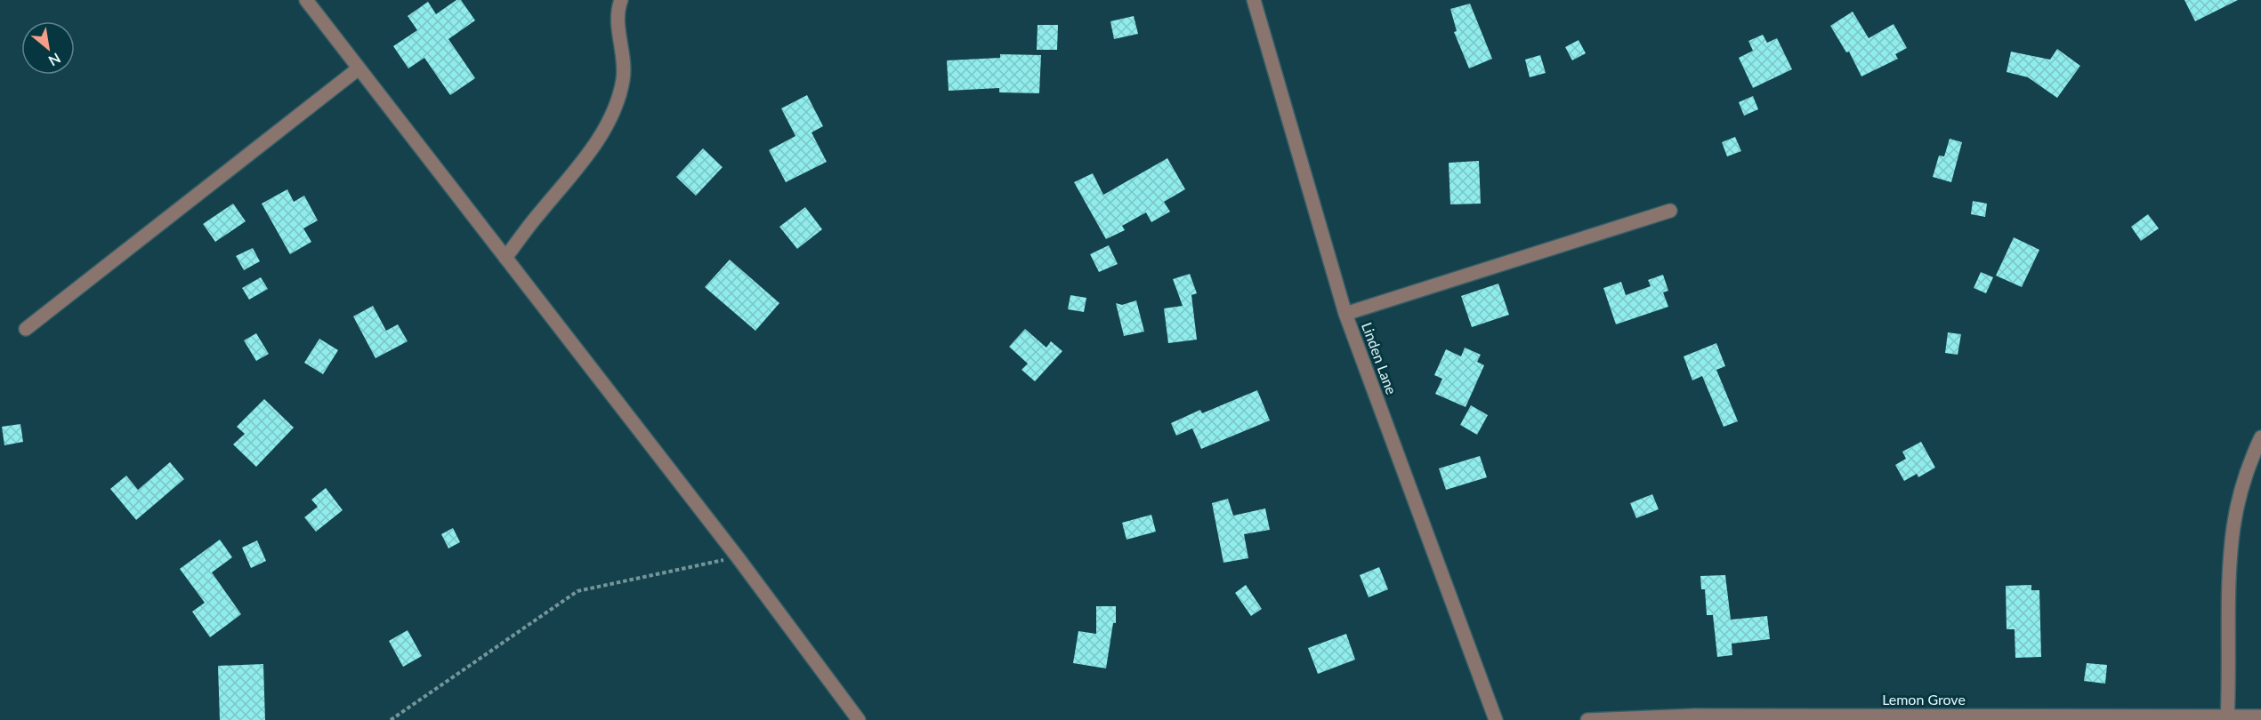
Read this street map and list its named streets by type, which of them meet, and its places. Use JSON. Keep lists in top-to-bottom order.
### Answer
{
  "streets": {
    "street": ["Linden Lane", "Lemon Grove"]
  },
  "north": "bottom right"
}
